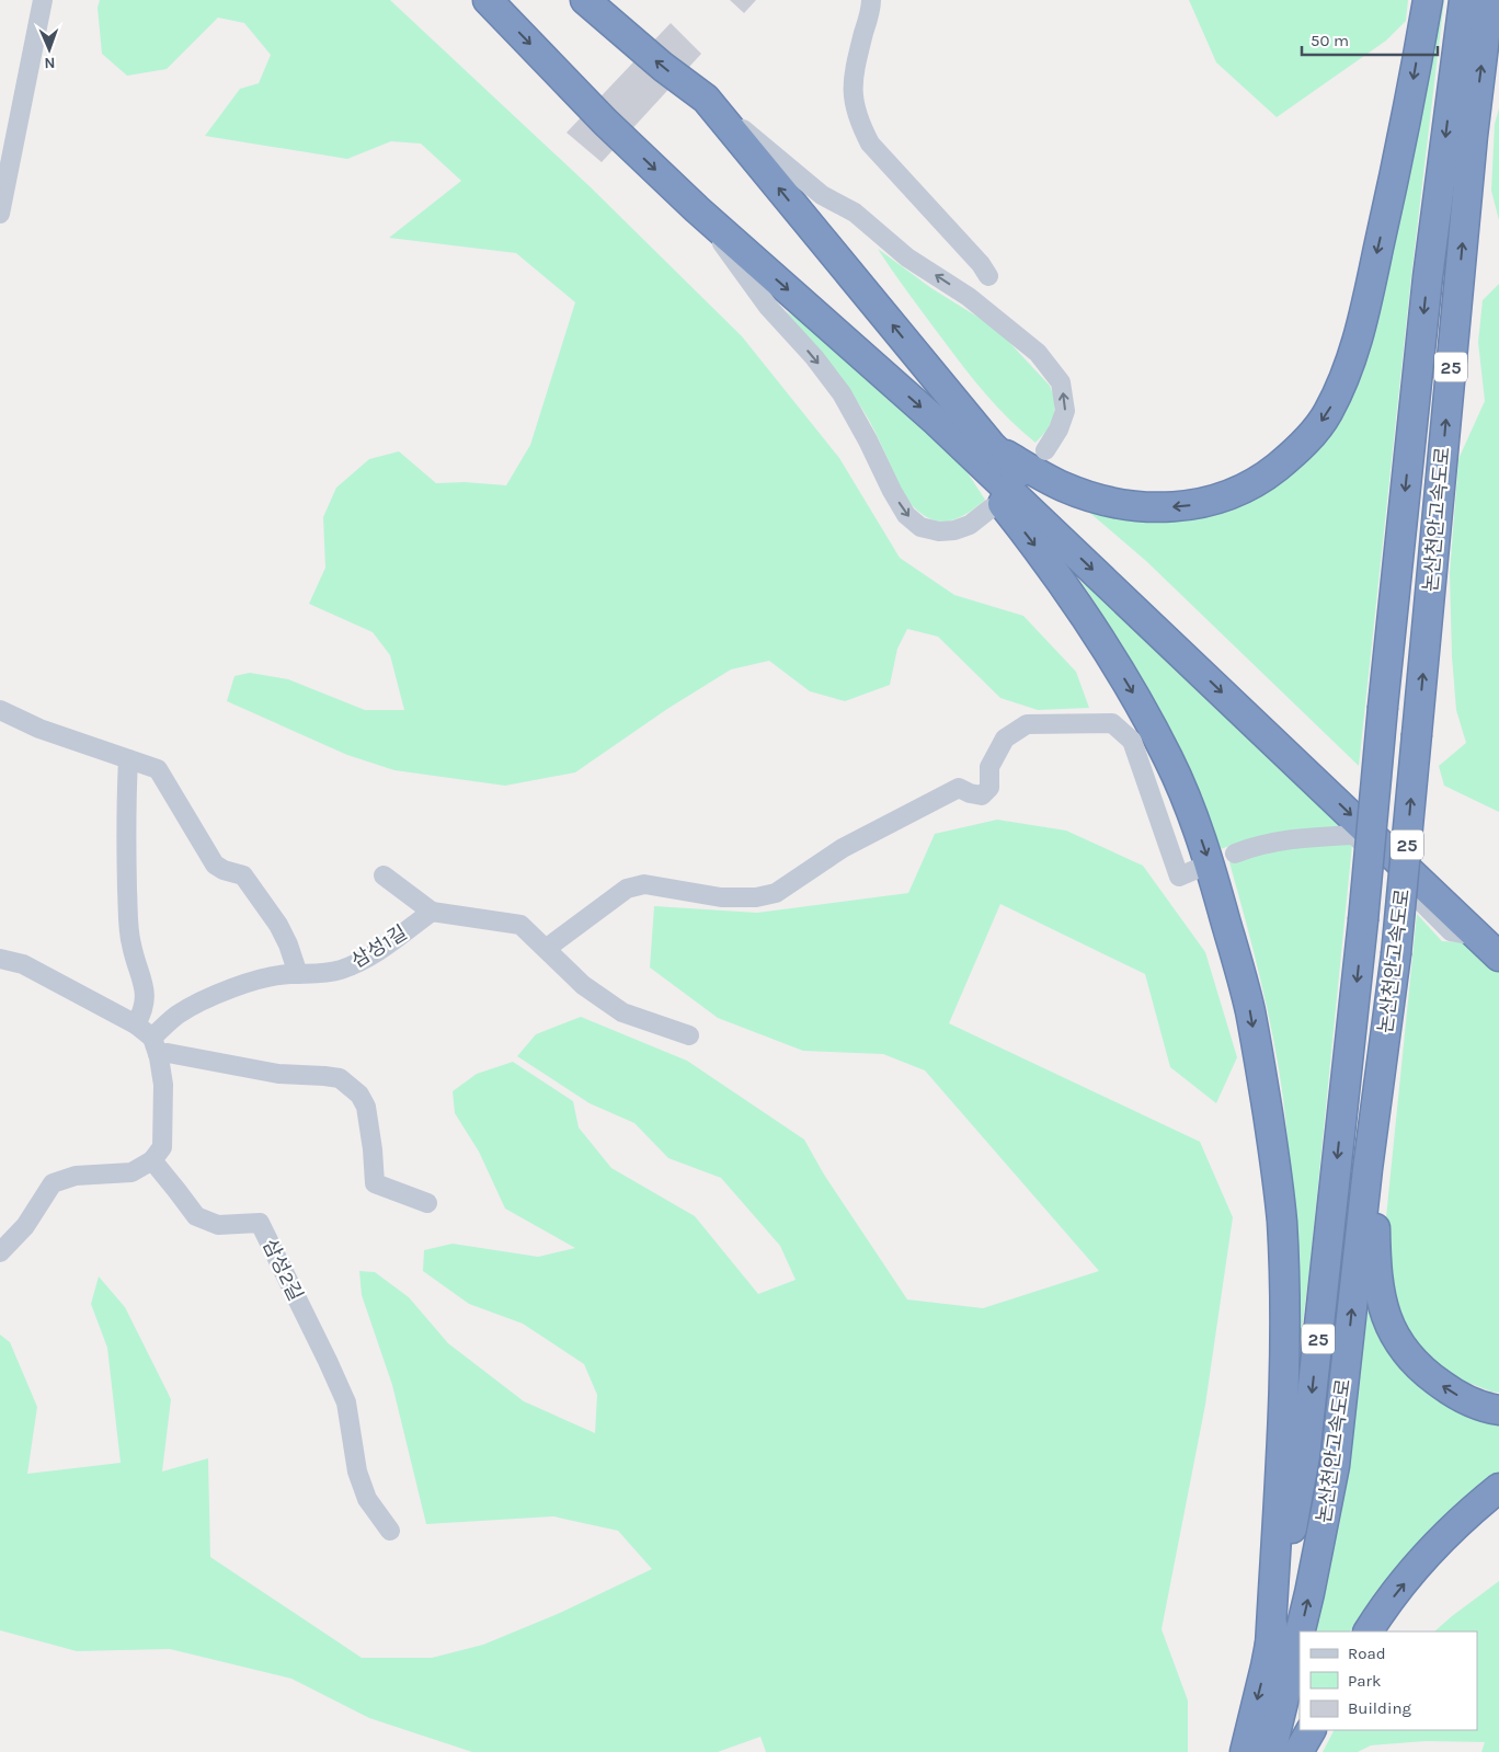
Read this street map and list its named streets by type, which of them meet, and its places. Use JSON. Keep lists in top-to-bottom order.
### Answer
{
  "streets": {
    "highway": ["25", "논산천안고속도로"],
    "lane": ["삼성1길", "삼성2길"]
  },
  "legend": ["Road", "Park", "Building"],
  "scale_bar": "50 m",
  "north": "bottom"
}
